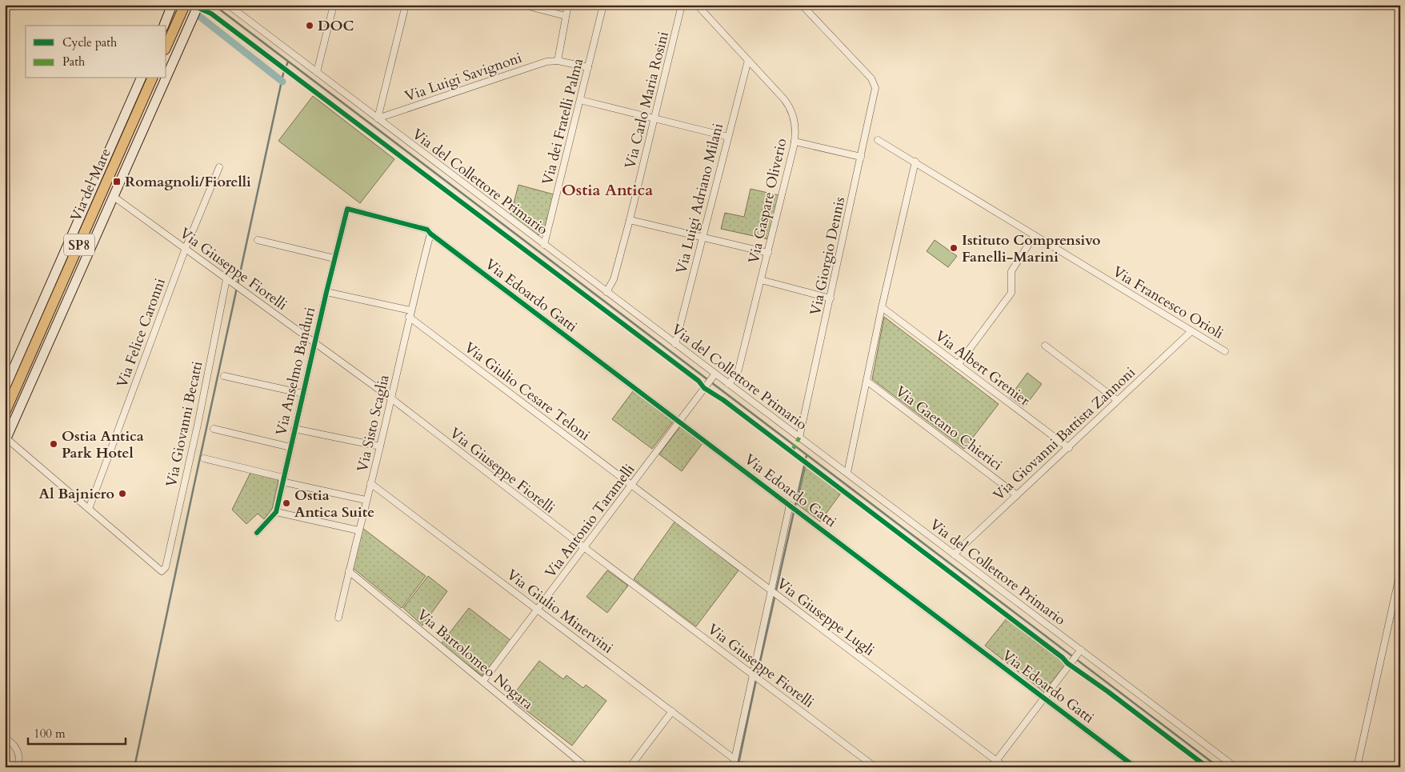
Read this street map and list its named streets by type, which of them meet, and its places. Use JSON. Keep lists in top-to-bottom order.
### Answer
{
  "streets": {
    "main road": ["Via del Mare", "SP8"],
    "street": [
      "Via Luigi Savignoni",
      "Via Carlo Maria Rosini",
      "Via dei Fratelli Palma",
      "Via del Collettore Primario",
      "Via Luigi Adriano Milani",
      "Via Gaspare Oliverio",
      "Via Giorgio Dennis",
      "Via Giuseppe Fiorelli",
      "Via Edoardo Gatti",
      "Via Francesco Orioli",
      "Via Felice Caronni",
      "Via Albert Grenier",
      "Via Anselmo Banduri",
      "Via Giulio Cesare Teloni",
      "Via Sisto Scaglia",
      "Via Giovanni Becatti",
      "Via Gaetano Chierici",
      "Via Giovanni Battista Zannoni",
      "Via Antonio Taramelli",
      "Via Giulio Minervini",
      "Via Giuseppe Lugli",
      "Via Bartolomeo Nogara"
    ]
  },
  "crossings": [
    ["Via Luigi Savignoni", "Via del Collettore Primario"],
    ["Via Carlo Maria Rosini", "Via del Collettore Primario"],
    ["Via dei Fratelli Palma", "Via del Collettore Primario"],
    ["Via del Collettore Primario", "Via Luigi Adriano Milani"],
    ["Via del Collettore Primario", "Via Gaspare Oliverio"],
    ["Via del Collettore Primario", "Via Giorgio Dennis"],
    ["Via del Collettore Primario", "Via Giovanni Battista Zannoni"],
    ["Via del Collettore Primario", "Via Antonio Taramelli"],
    ["Via Luigi Adriano Milani", "Via Gaspare Oliverio"],
    ["Via Giuseppe Fiorelli", "Via Felice Caronni"],
    ["Via Giuseppe Fiorelli", "Via Anselmo Banduri"],
    ["Via Giuseppe Fiorelli", "Via Sisto Scaglia"],
    ["Via Giuseppe Fiorelli", "Via Giovanni Becatti"],
    ["Via Giuseppe Fiorelli", "Via Antonio Taramelli"],
    ["Via Edoardo Gatti", "Via Anselmo Banduri"],
    ["Via Edoardo Gatti", "Via Sisto Scaglia"],
    ["Via Edoardo Gatti", "Via Antonio Taramelli"],
    ["Via Francesco Orioli", "Via Giovanni Battista Zannoni"],
    ["Via Felice Caronni", "Via Giovanni Becatti"],
    ["Via Albert Grenier", "Via Giovanni Battista Zannoni"],
    ["Via Giulio Cesare Teloni", "Via Sisto Scaglia"],
    ["Via Giulio Cesare Teloni", "Via Antonio Taramelli"],
    ["Via Giulio Cesare Teloni", "Via Giuseppe Lugli"],
    ["Via Sisto Scaglia", "Via Giulio Minervini"],
    ["Via Sisto Scaglia", "Via Bartolomeo Nogara"],
    ["Via Gaetano Chierici", "Via Giovanni Battista Zannoni"],
    ["Via Antonio Taramelli", "Via Giulio Minervini"],
    ["Via Antonio Taramelli", "Via Giuseppe Lugli"],
    ["Via Antonio Taramelli", "Via Bartolomeo Nogara"]
  ],
  "districts": ["Ostia Antica"],
  "places": {
    "other": [
      "DOC",
      "Istituto Comprensivo Fanelli-Marini",
      "Ostia Antica Park Hotel",
      "Al Bajniero",
      "Ostia Antica Suite"
    ],
    "transit": ["Romagnoli/Fiorelli"]
  },
  "legend": ["Cycle path", "Path"],
  "scale_bar": "100 m"
}
